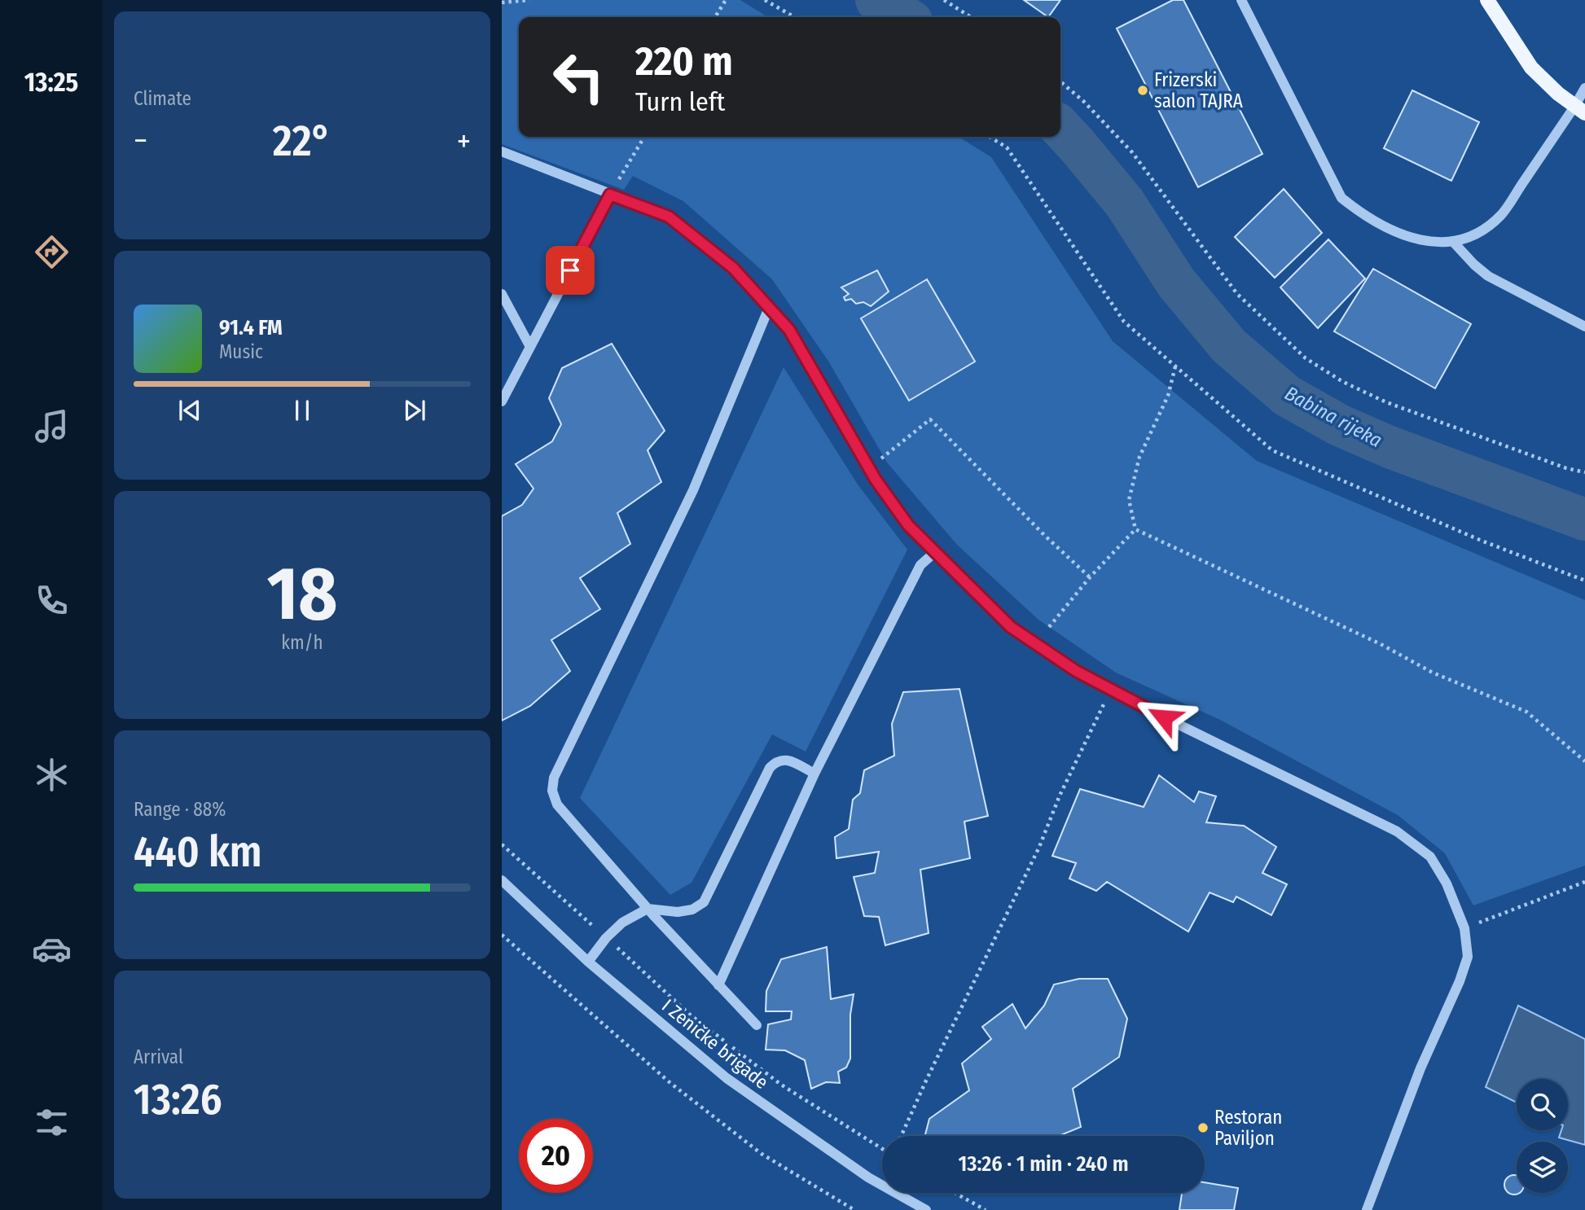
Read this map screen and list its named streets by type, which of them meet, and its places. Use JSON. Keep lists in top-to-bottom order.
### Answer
{
  "streets": {
    "street": ["I Zeničke brigade"]
  },
  "water": ["Babina rijeka"],
  "places": ["Frizerski salon TAJRA", "Restoran Paviljon"],
  "page": {
    "tabs": "13:25",
    "tile": [
      "Climate",
      ["18", "km/h"],
      ["Range · 88%", "440 km"],
      ["Arrival", "13:26"]
    ],
    "turn": ["220 m", "Turn left"],
    "heat": ["−", "22°", "+"],
    "song": ["91.4 FM", "Music"],
    "limit": "20",
    "trip": "13:26 · 1 min · 240 m"
  }
}
